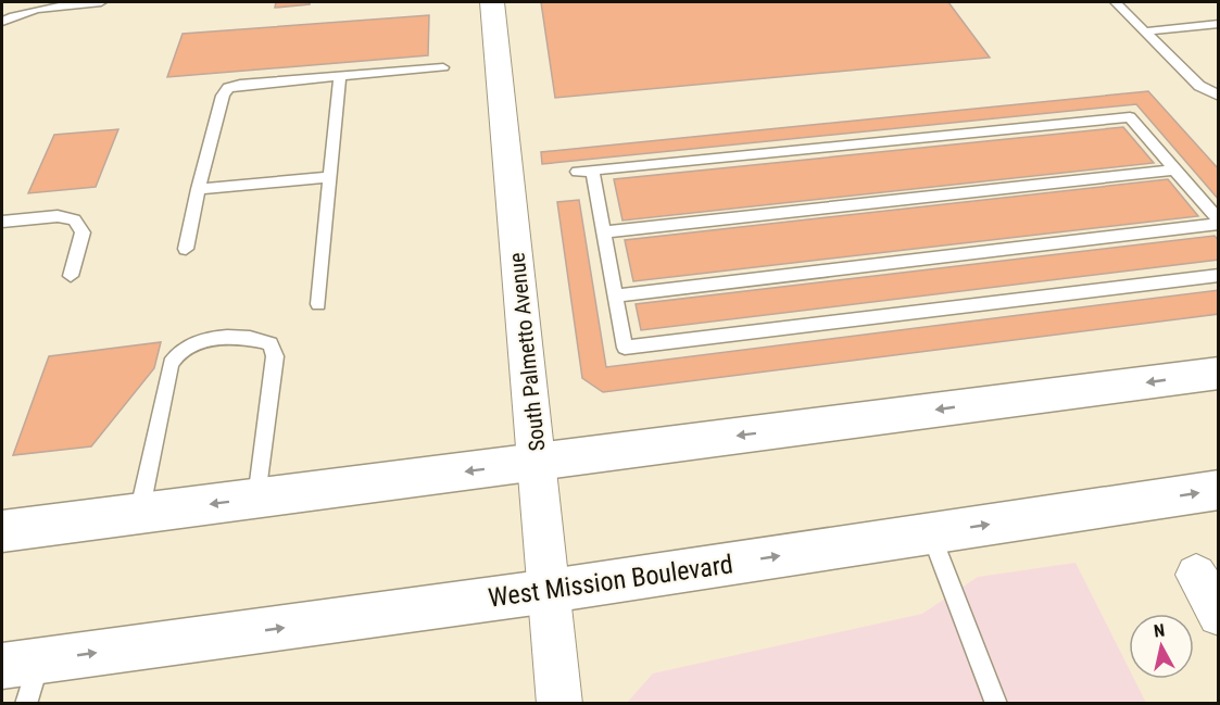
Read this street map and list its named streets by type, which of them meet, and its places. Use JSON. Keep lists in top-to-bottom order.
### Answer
{
  "streets": {
    "main road": ["West Mission Boulevard"],
    "street": ["South Palmetto Avenue"]
  },
  "crossings": [
    ["South Palmetto Avenue", "West Mission Boulevard"]
  ],
  "north": "top"
}
